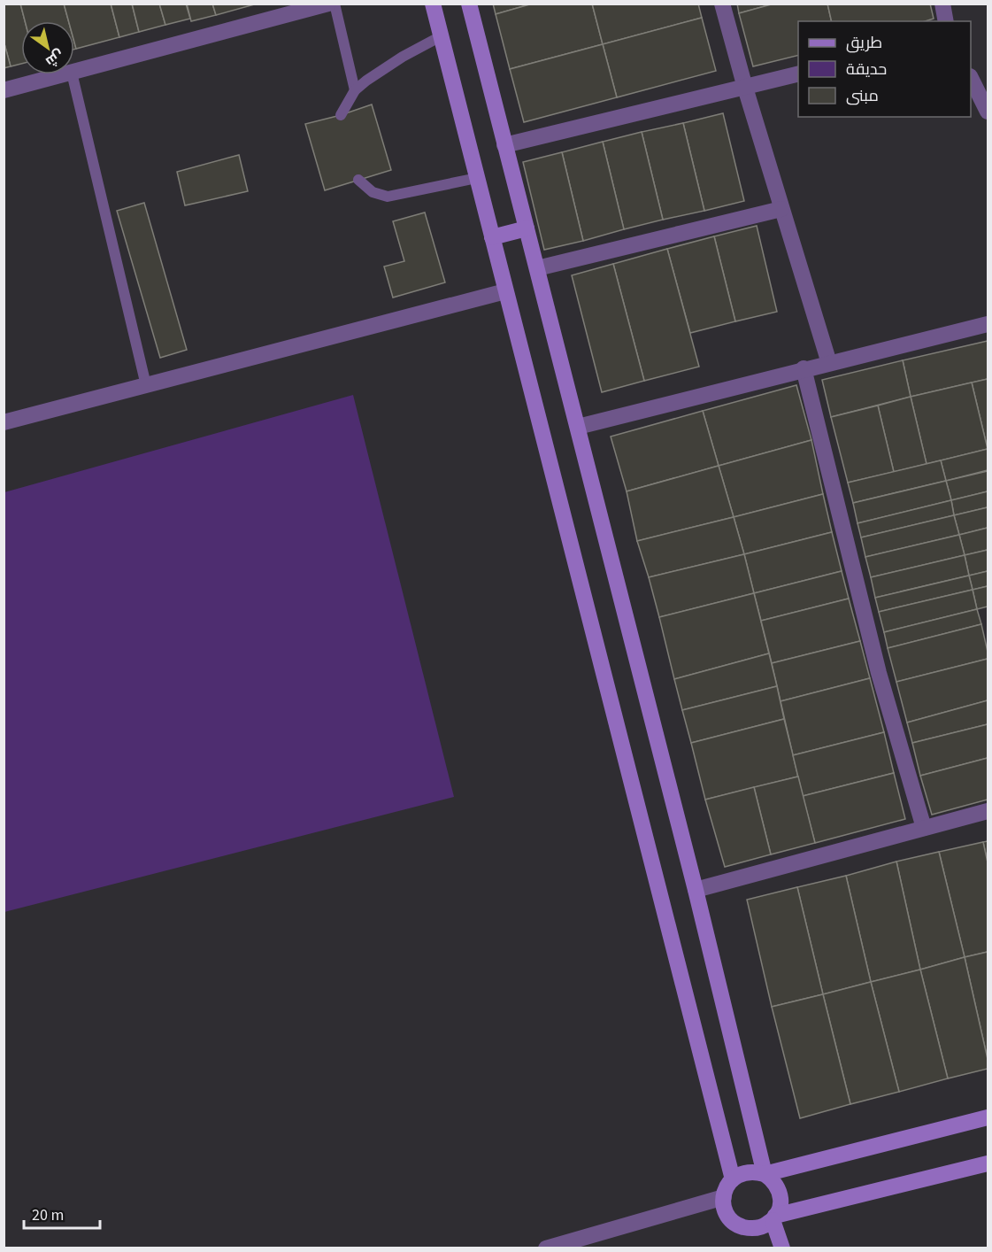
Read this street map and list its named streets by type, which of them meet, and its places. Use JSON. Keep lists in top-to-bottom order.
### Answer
{
  "legend": ["طريق", "حديقة", "مبنى"],
  "scale_bar": "20 m",
  "north": "bottom right"
}
